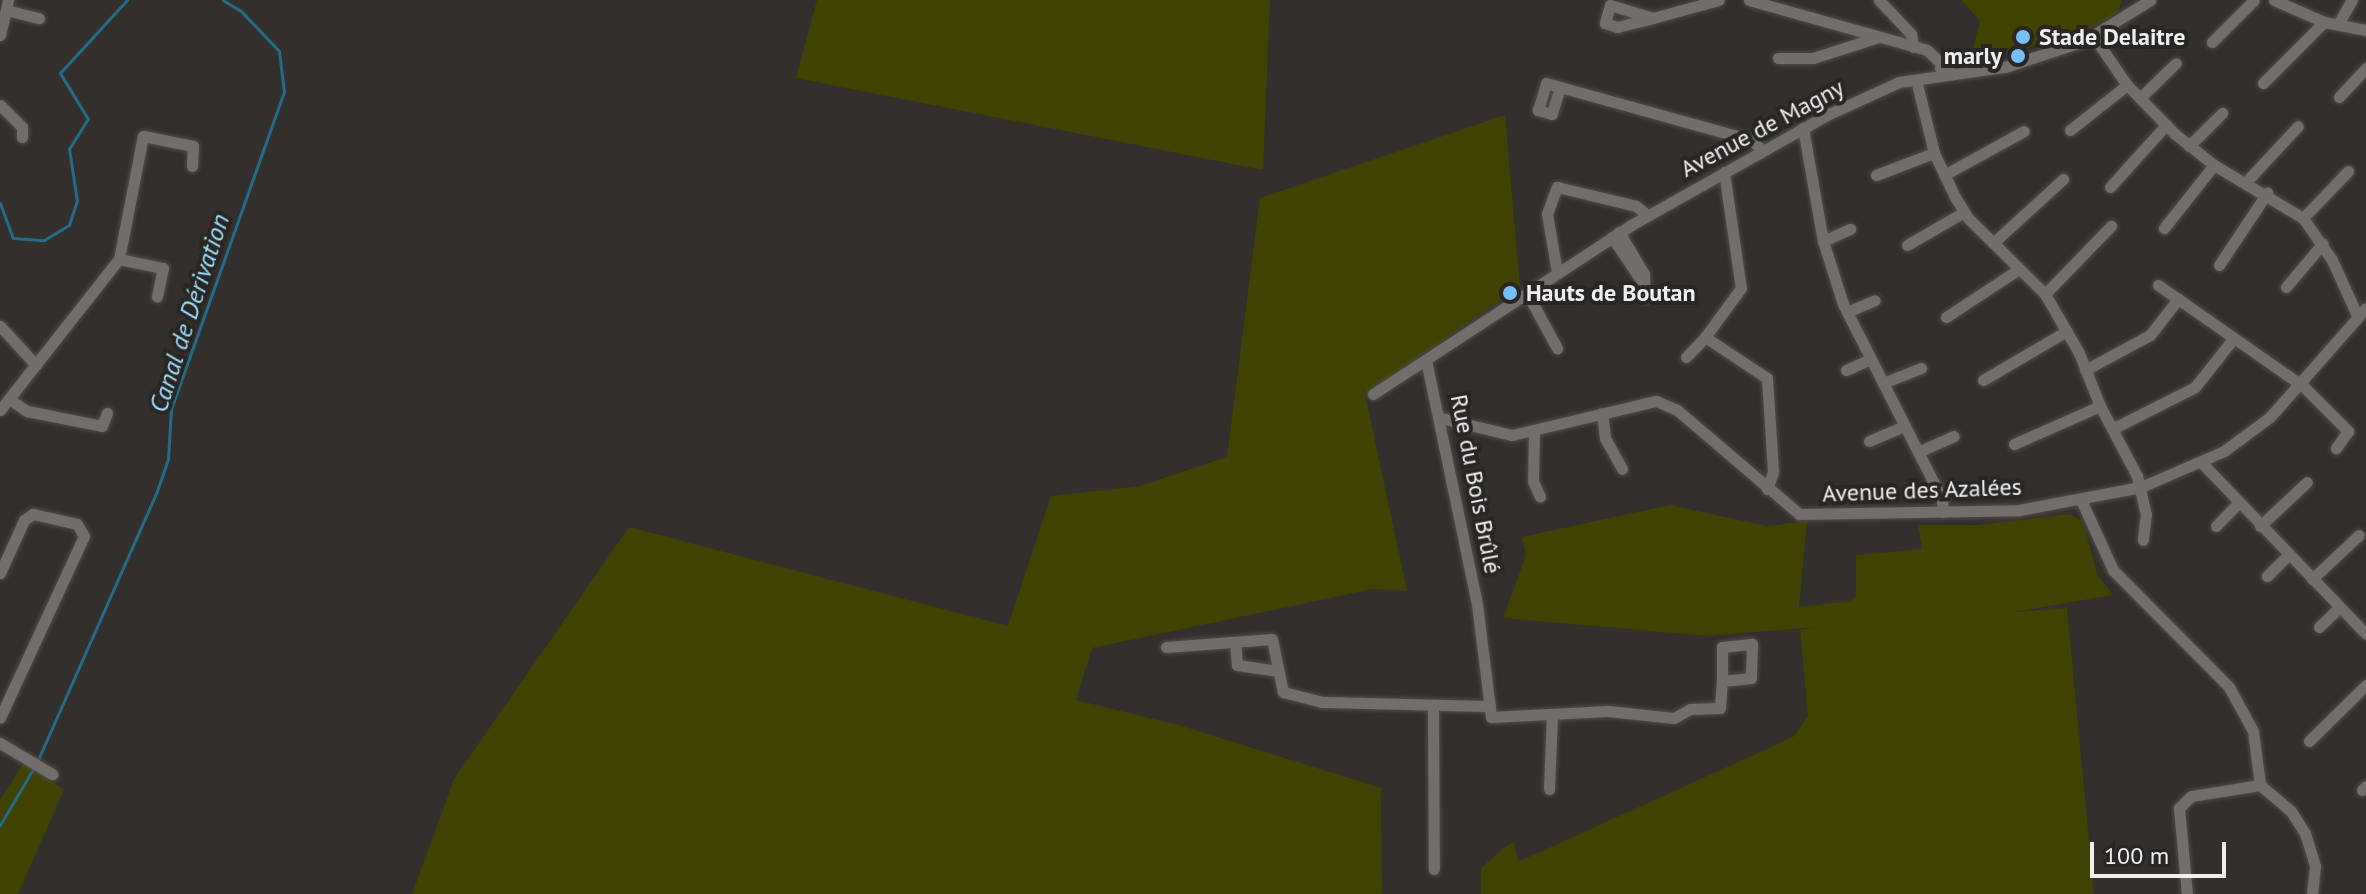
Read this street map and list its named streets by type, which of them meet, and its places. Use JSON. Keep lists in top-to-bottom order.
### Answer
{
  "streets": {
    "street": ["Avenue de Magny", "Rue du Bois Brûlé", "Avenue des Azalées"]
  },
  "crossings": [
    ["Avenue de Magny", "Rue du Bois Brûlé"],
    ["Rue du Bois Brûlé", "Avenue des Azalées"]
  ],
  "water": ["Canal de Dérivation"],
  "places": ["Stade Delaitre", "marly", "Hauts de Boutan"],
  "scale_bar": "100 m"
}
